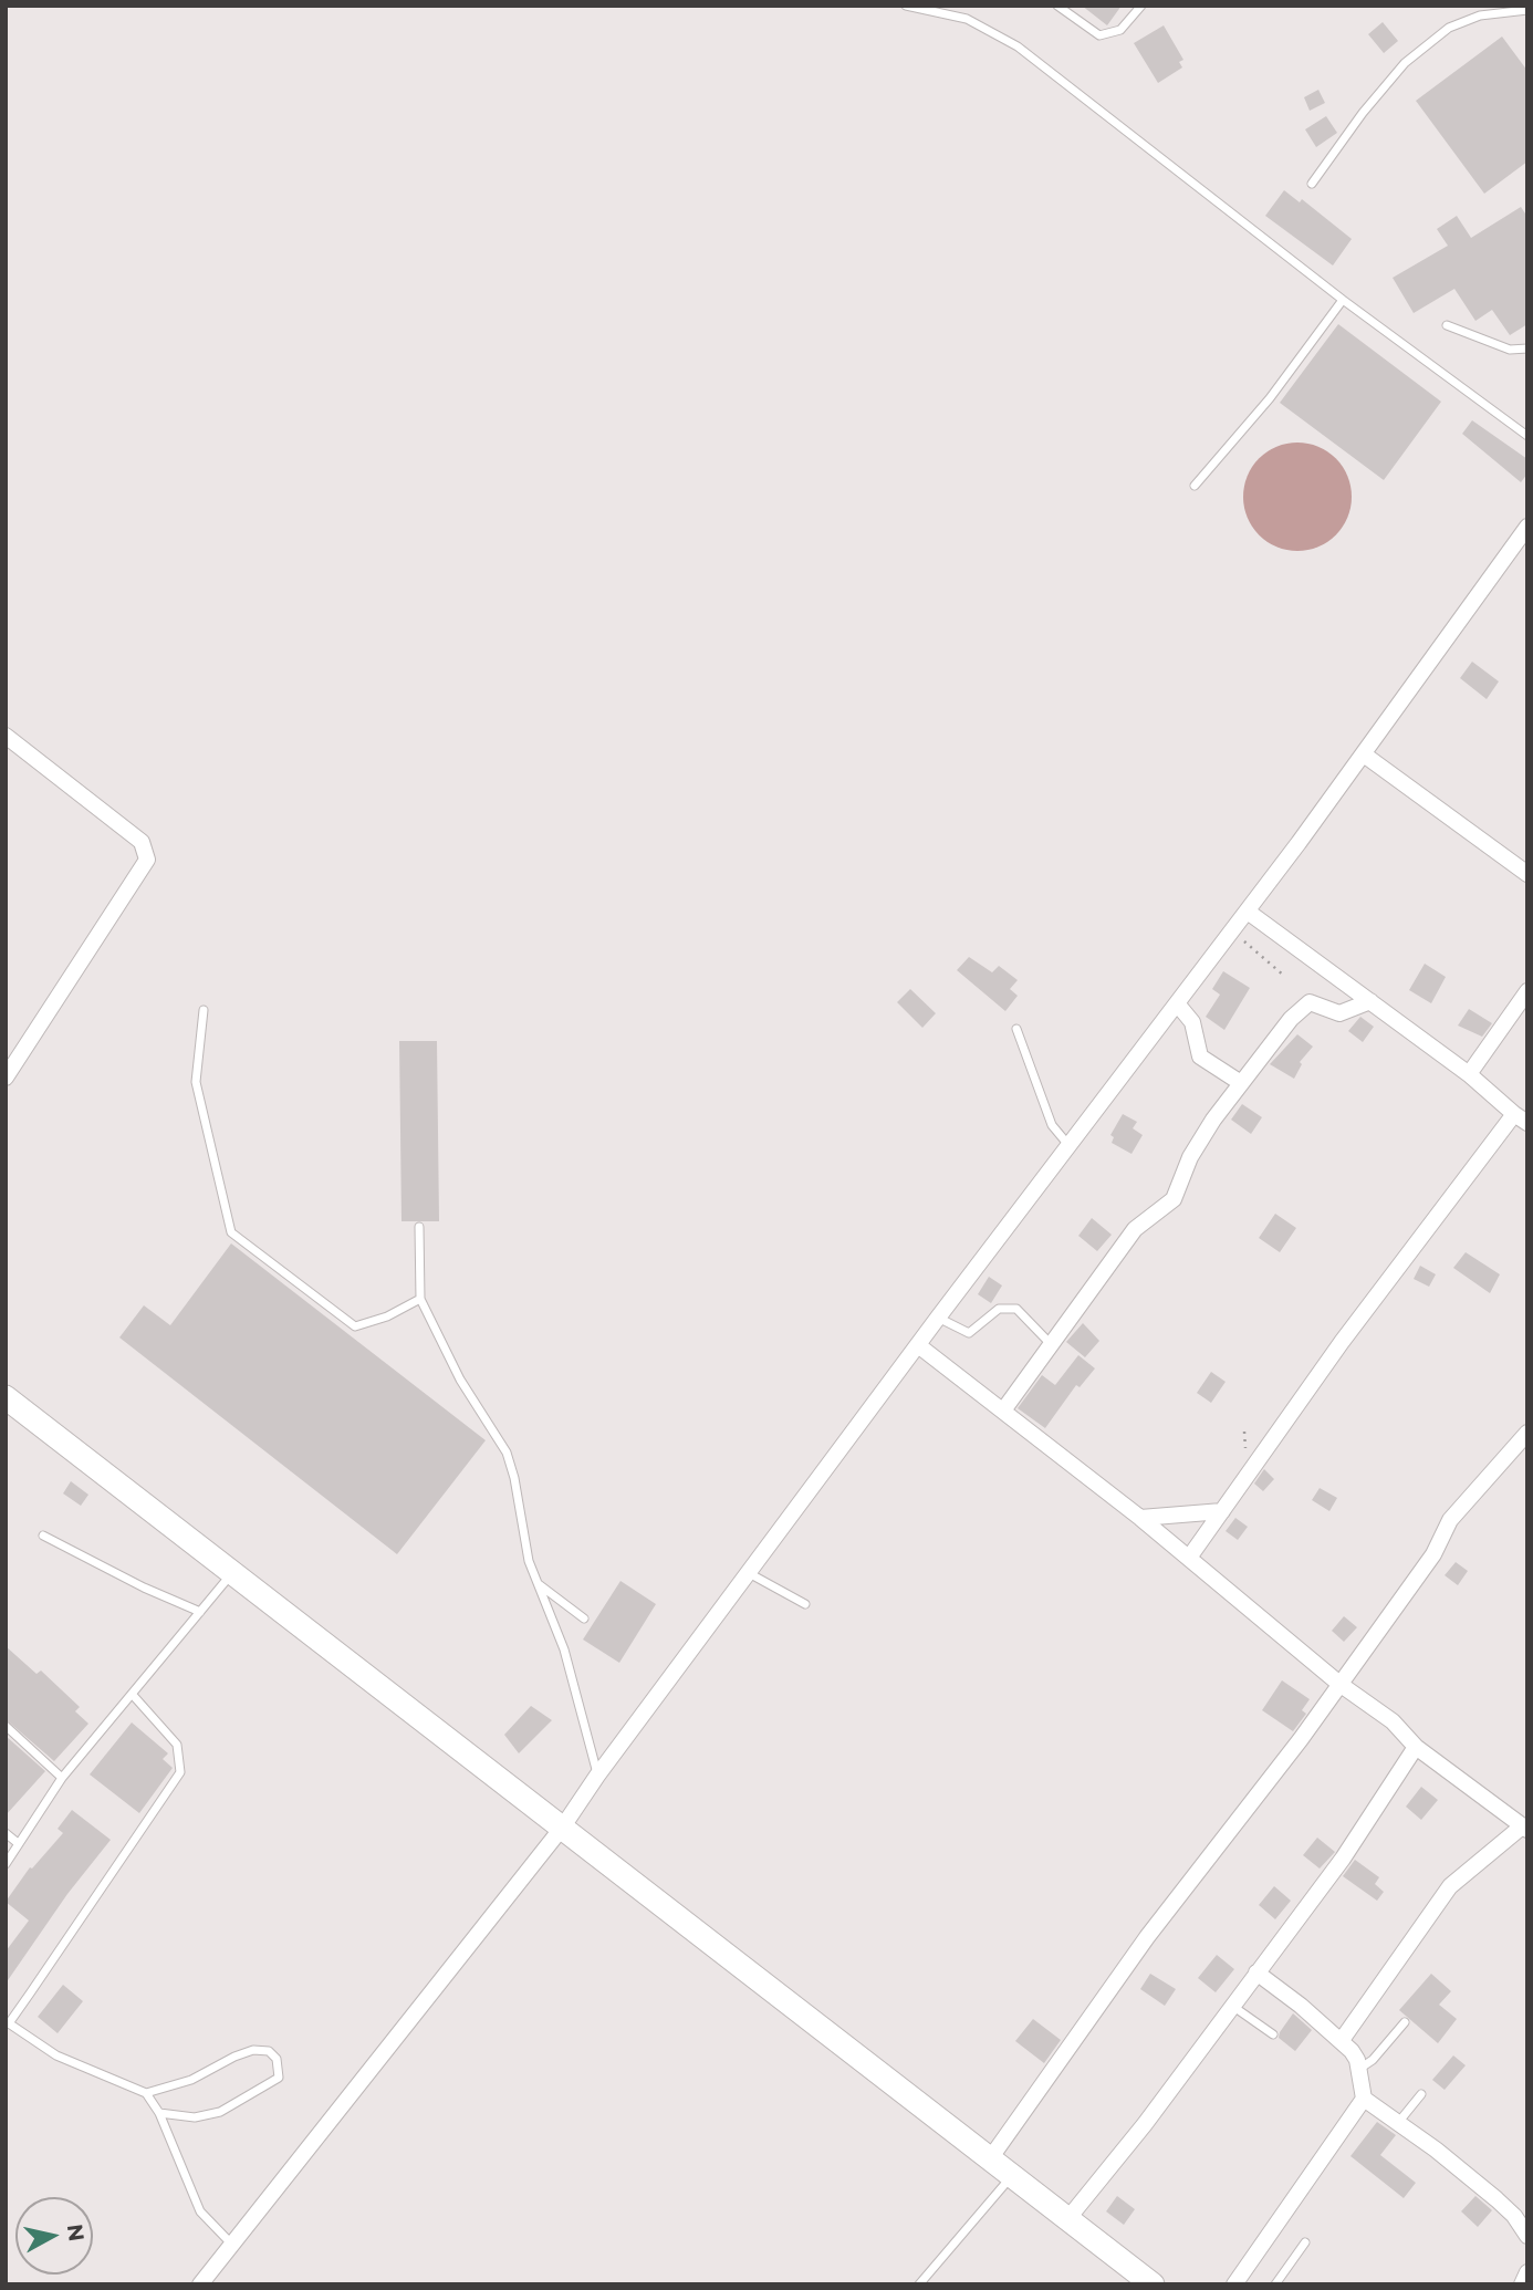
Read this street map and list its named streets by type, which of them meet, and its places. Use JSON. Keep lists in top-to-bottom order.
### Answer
{
  "north": "right"
}
